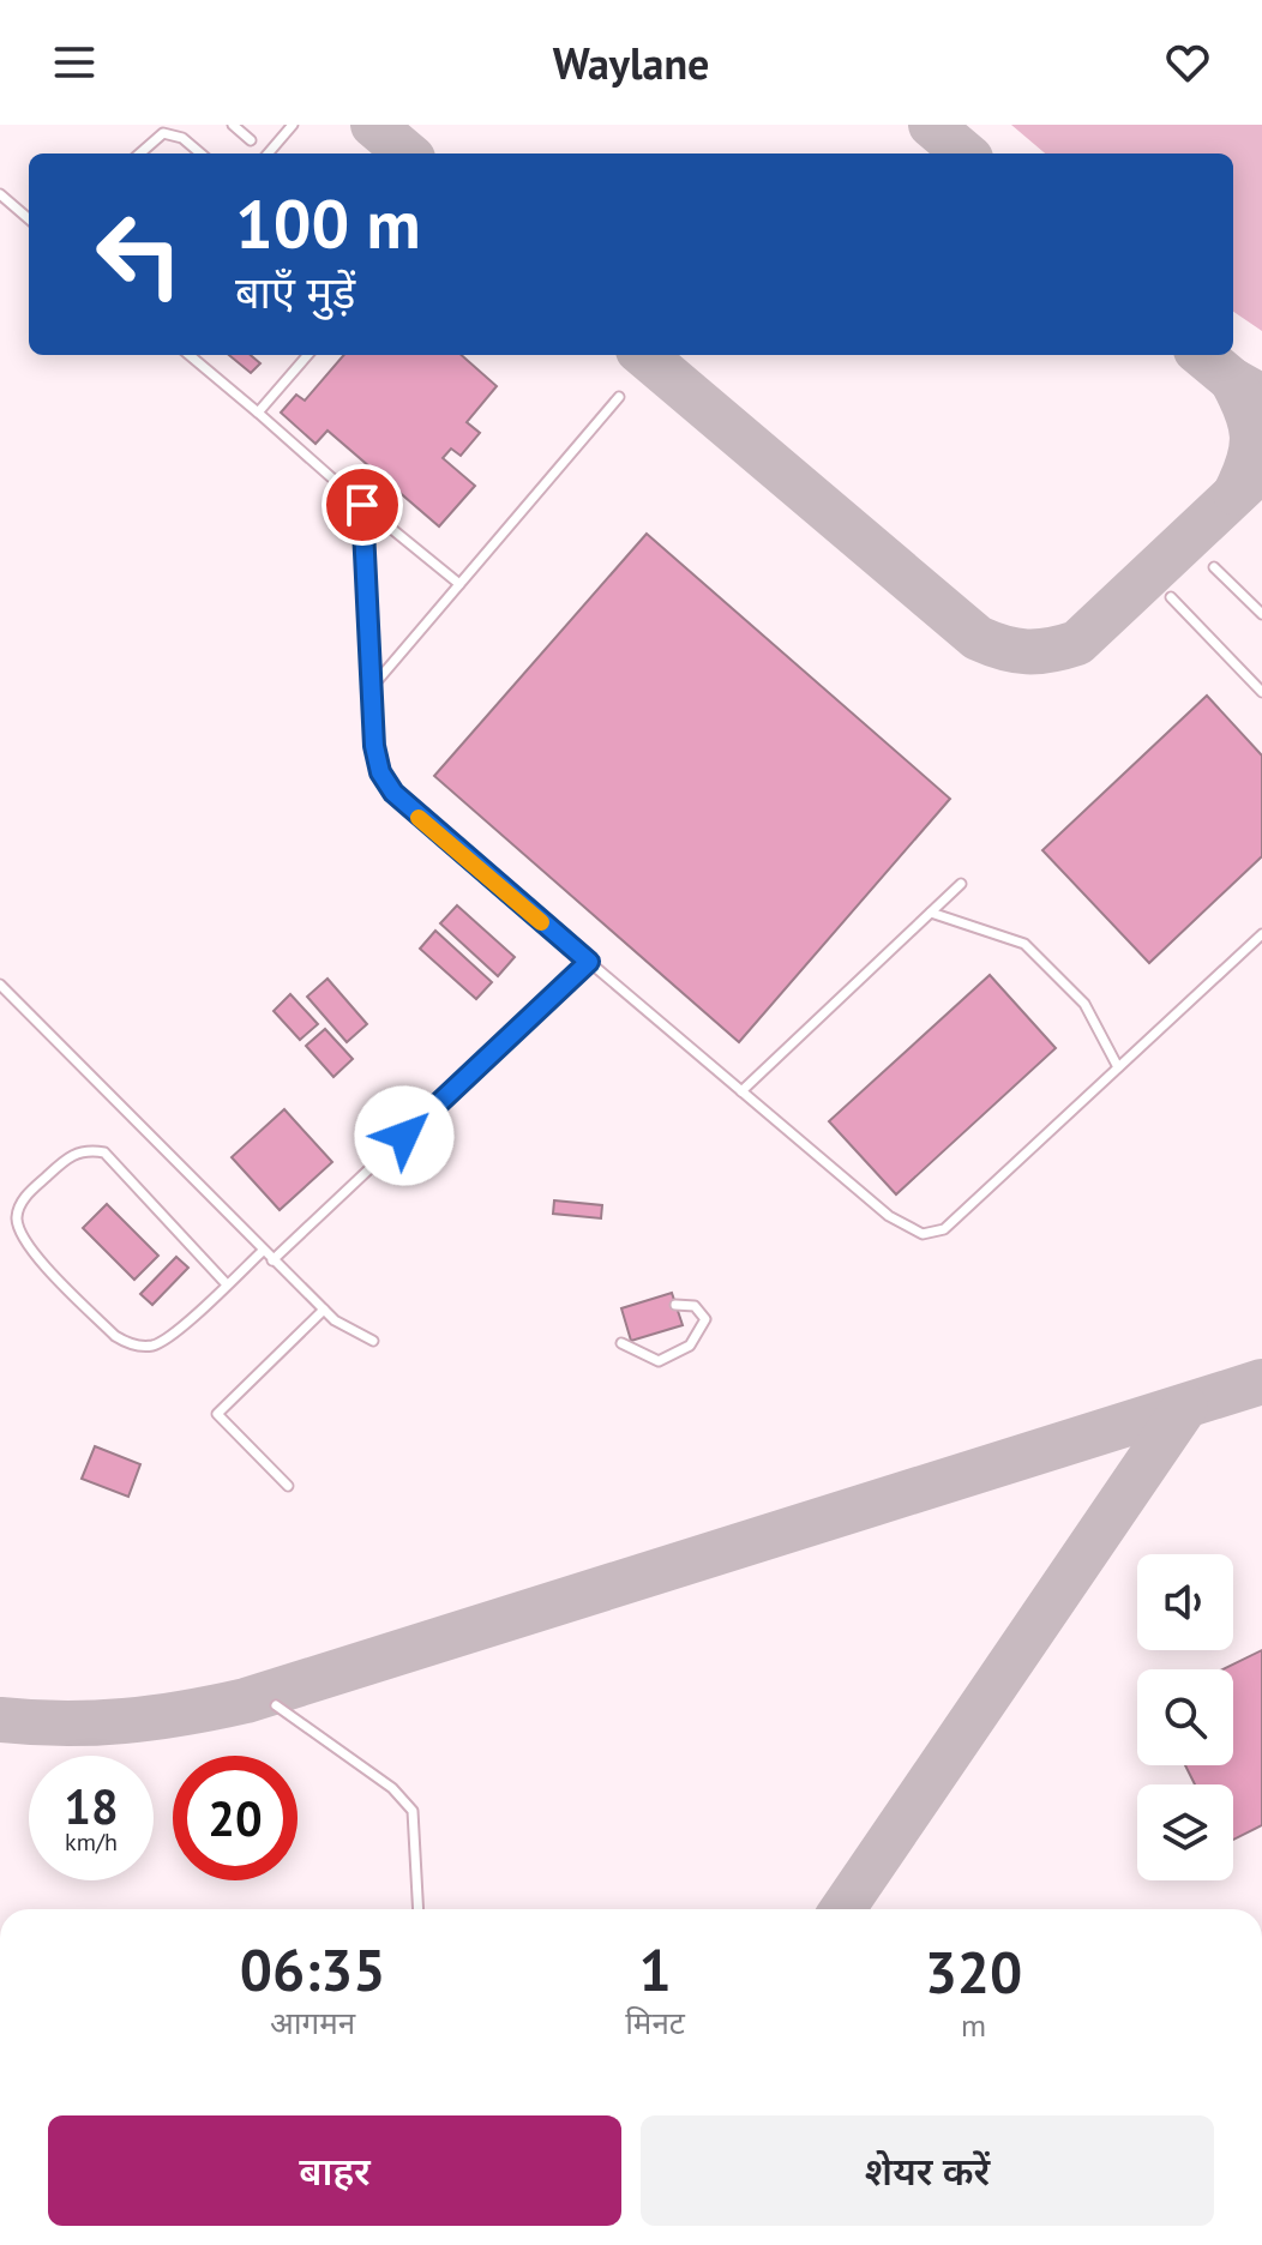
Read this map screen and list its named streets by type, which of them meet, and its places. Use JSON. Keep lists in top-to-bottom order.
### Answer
{
  "page": {
    "header": "Waylane",
    "turn": ["100 m", "बाएँ मुड़ें"],
    "speed": "18 km/h",
    "limit": "20",
    "eta": [
      "06:35",
      "आगमन",
      "1",
      "मिनट",
      "320",
      "m"
    ],
    "buttons": ["बाहर", "शेयर करें"]
  }
}
